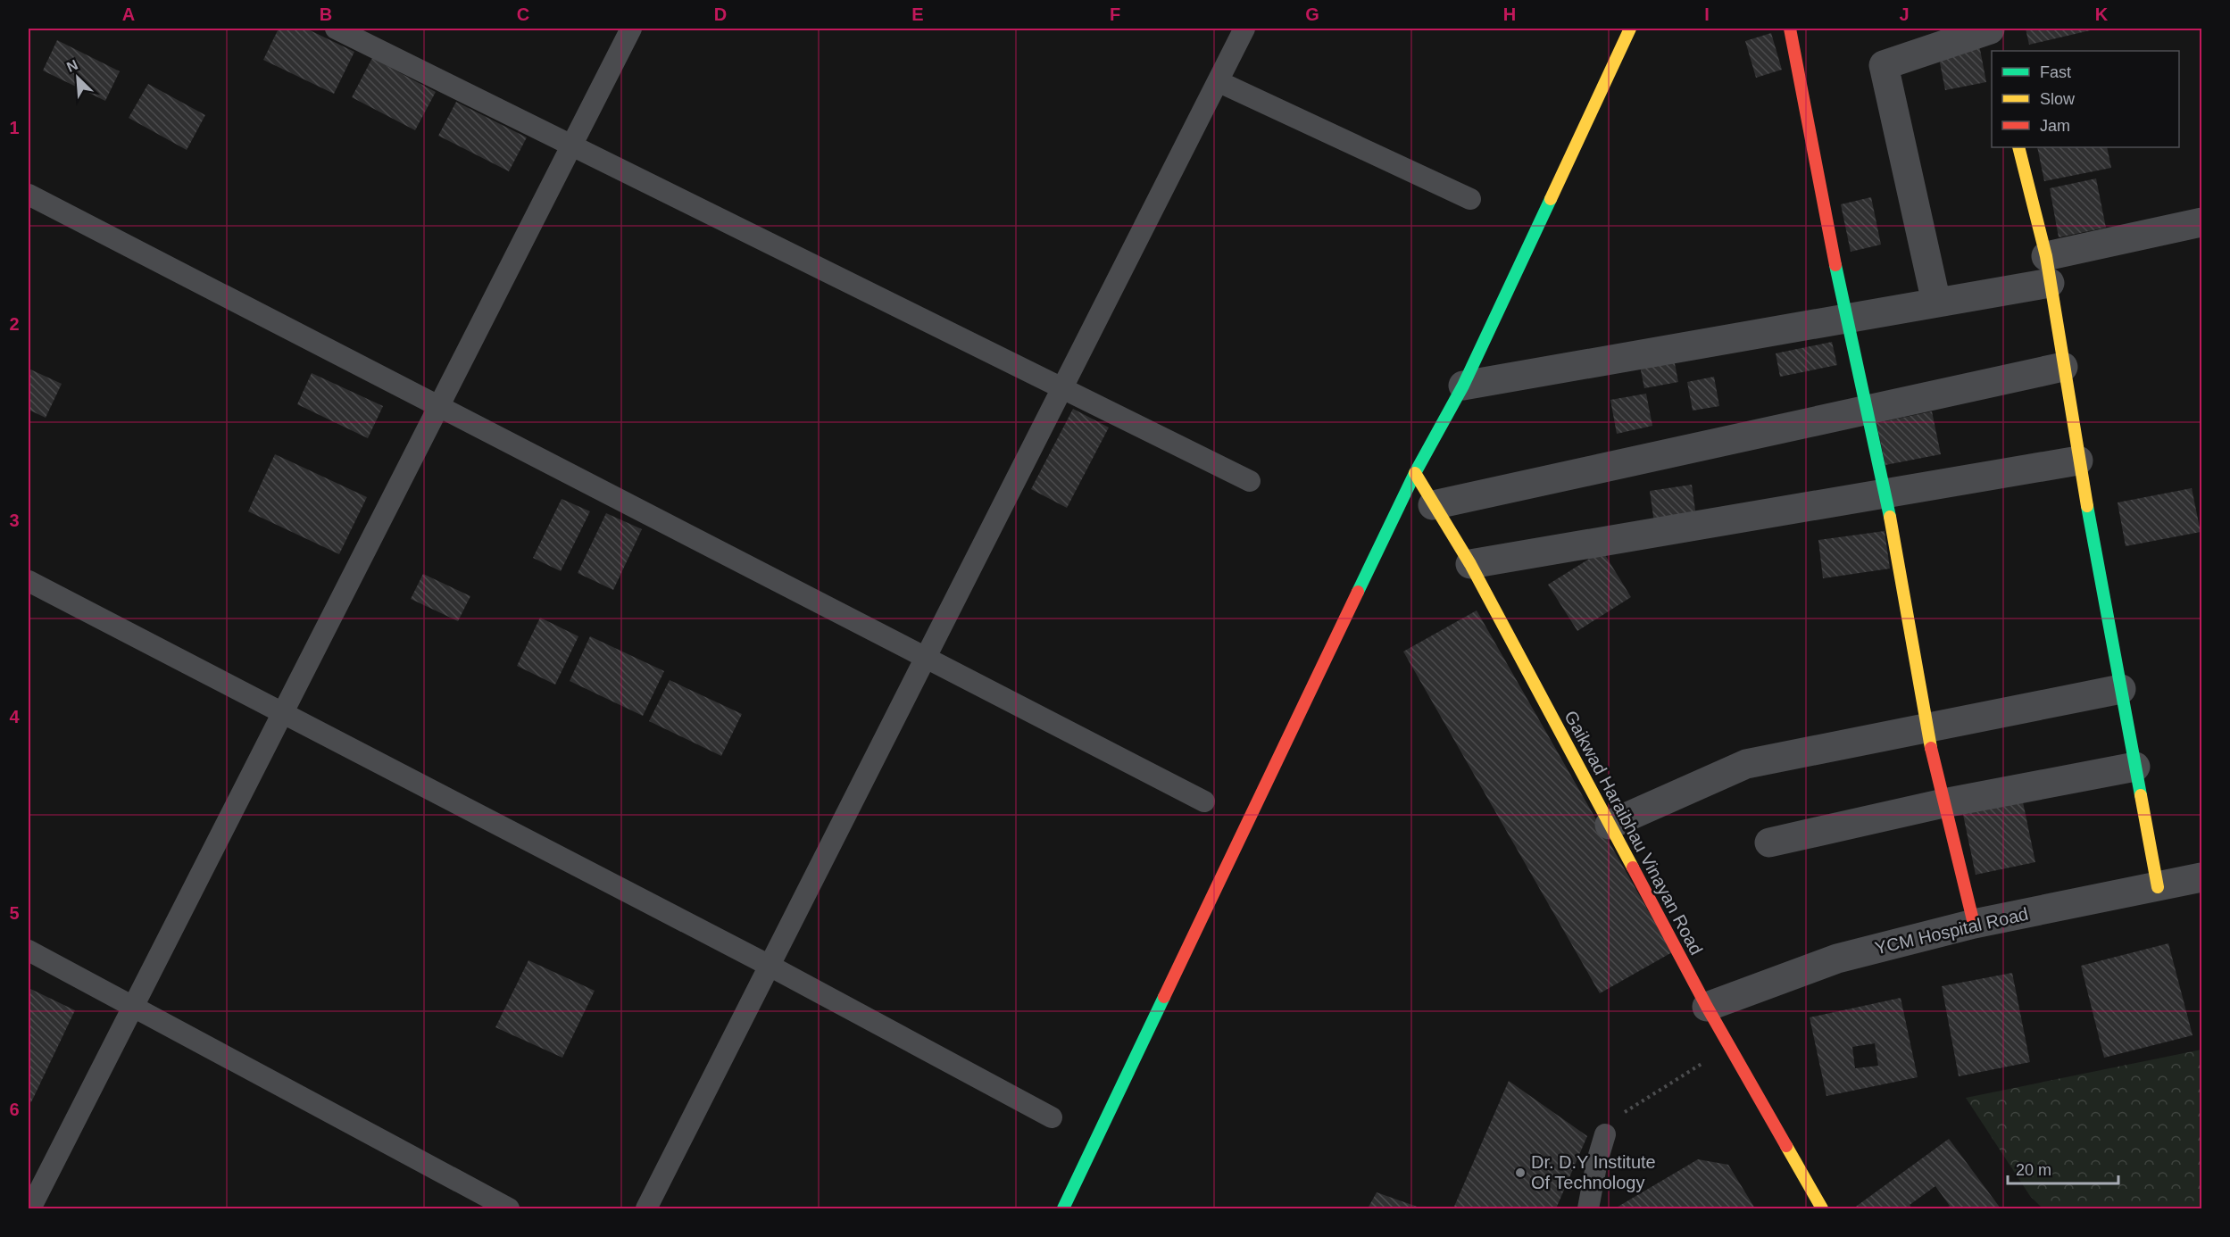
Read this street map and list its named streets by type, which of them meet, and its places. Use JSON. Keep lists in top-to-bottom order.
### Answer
{
  "streets": {
    "street": ["Gaikwad Haraibhau Vinayan Road", "YCM Hospital Road"]
  },
  "crossings": [
    ["Gaikwad Haraibhau Vinayan Road", "YCM Hospital Road"]
  ],
  "places": ["Dr. D.Y Institute Of Technology"],
  "legend": ["Fast", "Slow", "Jam"],
  "scale_bar": "20 m",
  "north": "top left",
  "grid": {
    "columns": [
      "A",
      "B",
      "C",
      "D",
      "E",
      "F",
      "G",
      "H",
      "I",
      "J",
      "K"
    ],
    "rows": [
      "1",
      "2",
      "3",
      "4",
      "5",
      "6"
    ]
  }
}
